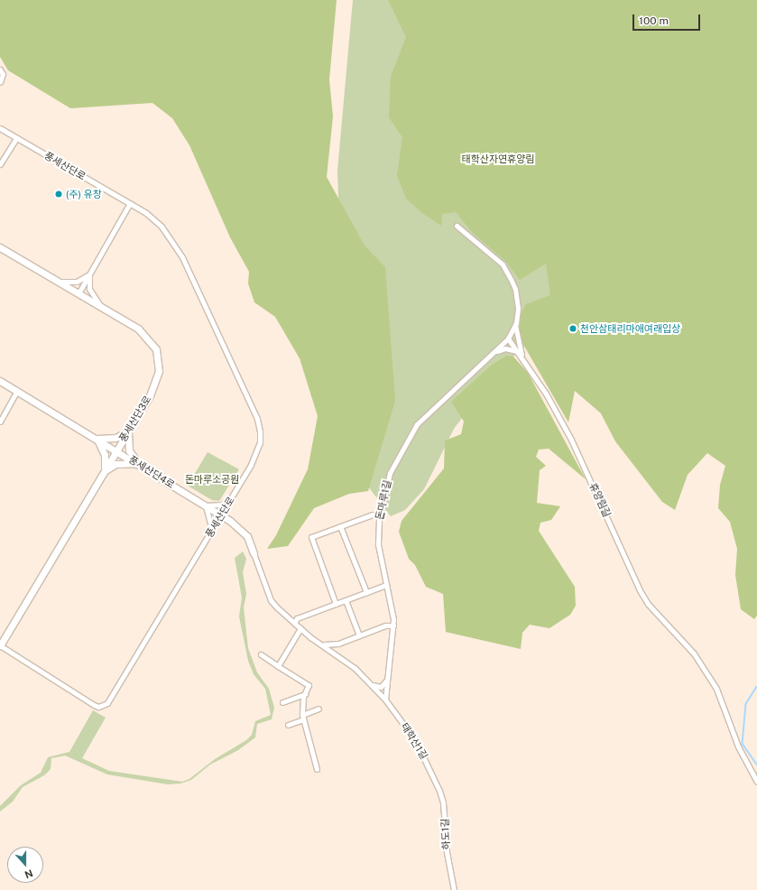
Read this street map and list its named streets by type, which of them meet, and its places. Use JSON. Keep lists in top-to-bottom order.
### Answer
{
  "streets": {
    "street": [
      "풍세산단로",
      "풍세산단3로",
      "풍세산단4로",
      "돈마루1길",
      "휴양림길",
      "태학산1길",
      "하도1길"
    ]
  },
  "crossings": [
    ["풍세산단로", "풍세산단3로"],
    ["풍세산단로", "풍세산단4로"],
    ["풍세산단3로", "풍세산단4로"],
    ["돈마루1길", "휴양림길"],
    ["돈마루1길", "태학산1길"],
    ["태학산1길", "하도1길"]
  ],
  "parks": ["태학산자연휴양림", "돈마루소공원"],
  "places": ["(주) 유창", "천안삼태리마애여래입상"],
  "scale_bar": "100 m",
  "north": "bottom"
}
